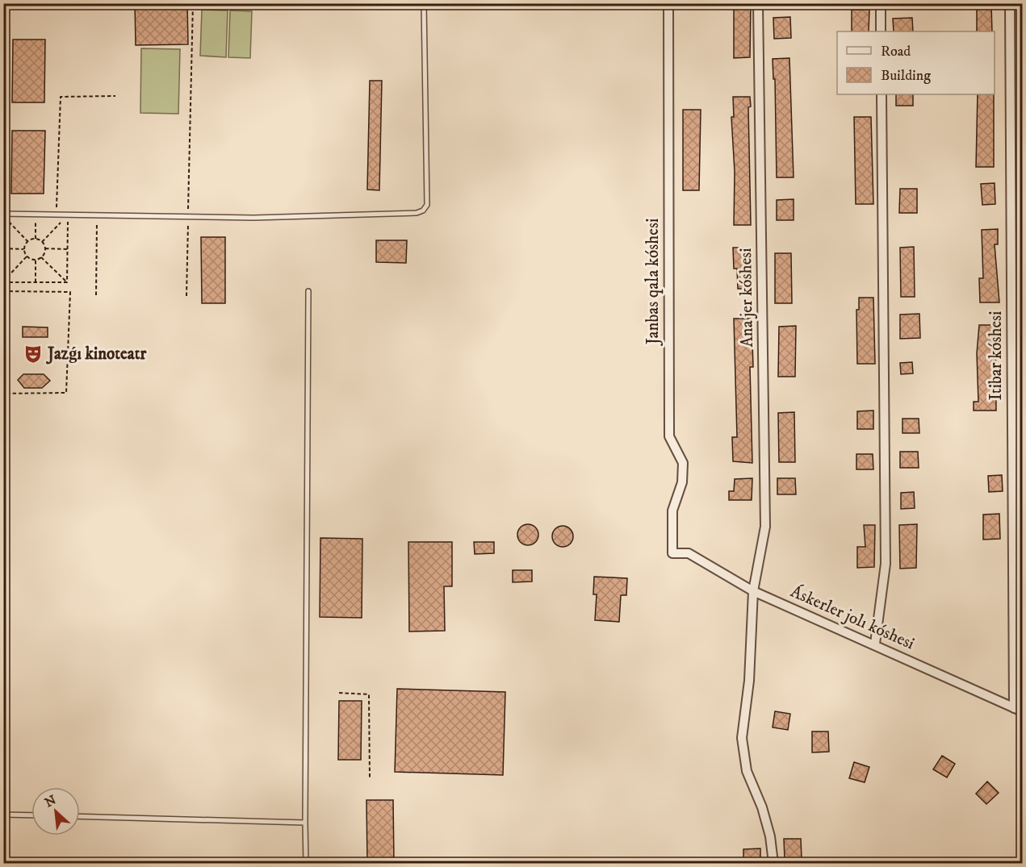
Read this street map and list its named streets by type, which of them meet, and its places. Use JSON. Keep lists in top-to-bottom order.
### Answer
{
  "streets": {
    "street": [
      "Janbas qala kóshesi",
      "Ana jer kóshesi",
      "Itibar kóshesi",
      "Áskerler jolı kóshesi"
    ]
  },
  "crossings": [
    ["Janbas qala kóshesi", "Áskerler jolı kóshesi"],
    ["Ana jer kóshesi", "Áskerler jolı kóshesi"],
    ["Itibar kóshesi", "Áskerler jolı kóshesi"]
  ],
  "places": {
    "theatre": ["Jazǵı kinoteatr"]
  },
  "legend": ["Road", "Building"],
  "north": "top left"
}
